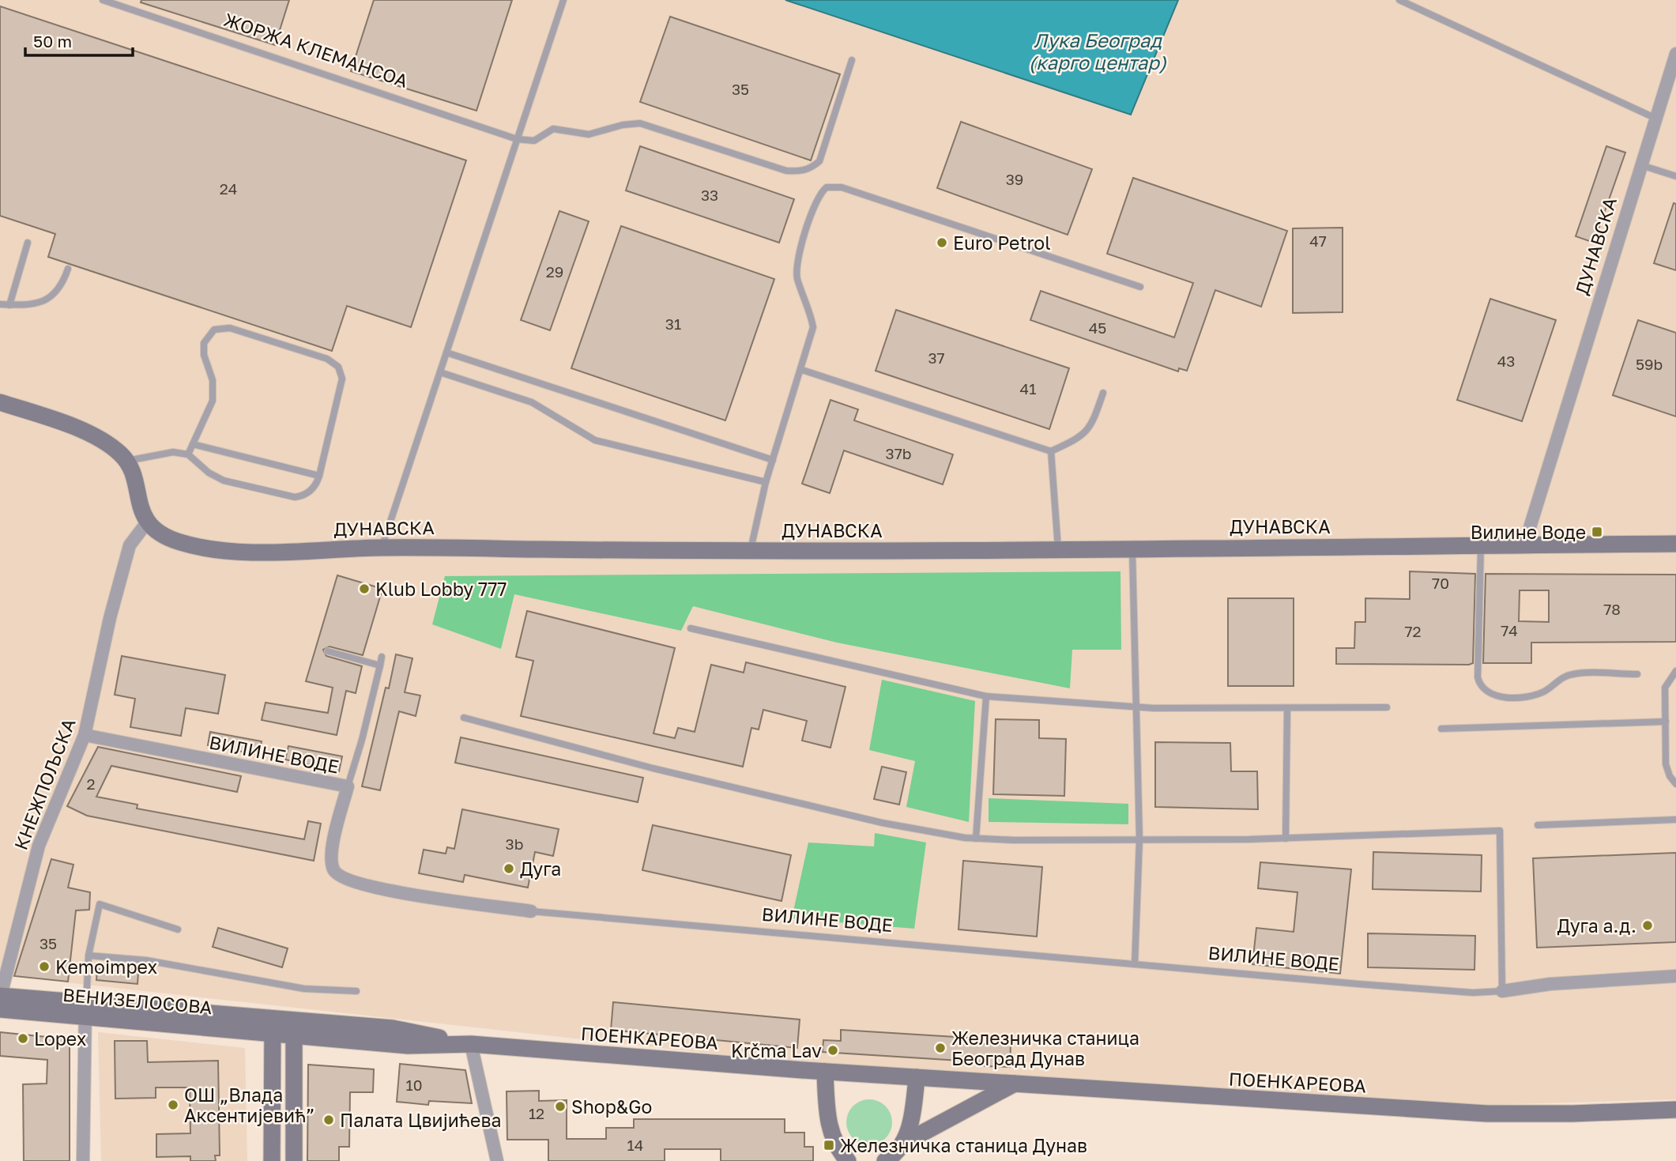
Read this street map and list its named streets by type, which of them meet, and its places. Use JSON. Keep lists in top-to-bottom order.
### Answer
{
  "streets": {
    "street": [
      "ДУНАВСКА",
      "ВИЛИНЕ ВОДЕ",
      "КНЕЖПОЉСКА",
      "ВЕНИЗЕЛОСОВА",
      "ПОЕНКАРЕОВА"
    ],
    "lane": ["ЖОРЖА КЛЕМАНСОА"]
  },
  "crossings": [
    ["ДУНАВСКА", "КНЕЖПОЉСКА"],
    ["ВИЛИНЕ ВОДЕ", "КНЕЖПОЉСКА"],
    ["КНЕЖПОЉСКА", "ВЕНИЗЕЛОСОВА"],
    ["ВЕНИЗЕЛОСОВА", "ПОЕНКАРЕОВА"]
  ],
  "water": ["Лука Београд (карго центар)"],
  "places": {
    "other": [
      "Euro Petrol",
      "Klub Lobby 777",
      "Дуга",
      "Дуга а.д.",
      "Kemoimpex",
      "Lopex",
      "Железничка станица Београд Дунав",
      "Krčma Lav",
      "ОШ „Влада Аксентијевић”",
      "Shop&Go",
      "Палата Цвијићева"
    ],
    "transit": ["Вилине Воде", "Железничка станица Дунав"]
  },
  "house_numbers": [
    "35",
    "39",
    "24",
    "33",
    "47",
    "29",
    "31",
    "45",
    "37",
    "43",
    "59b",
    "41",
    "37b",
    "70",
    "78",
    "74",
    "72",
    "2",
    "3b",
    "35",
    "10",
    "12",
    "14"
  ],
  "scale_bar": "50 m"
}
